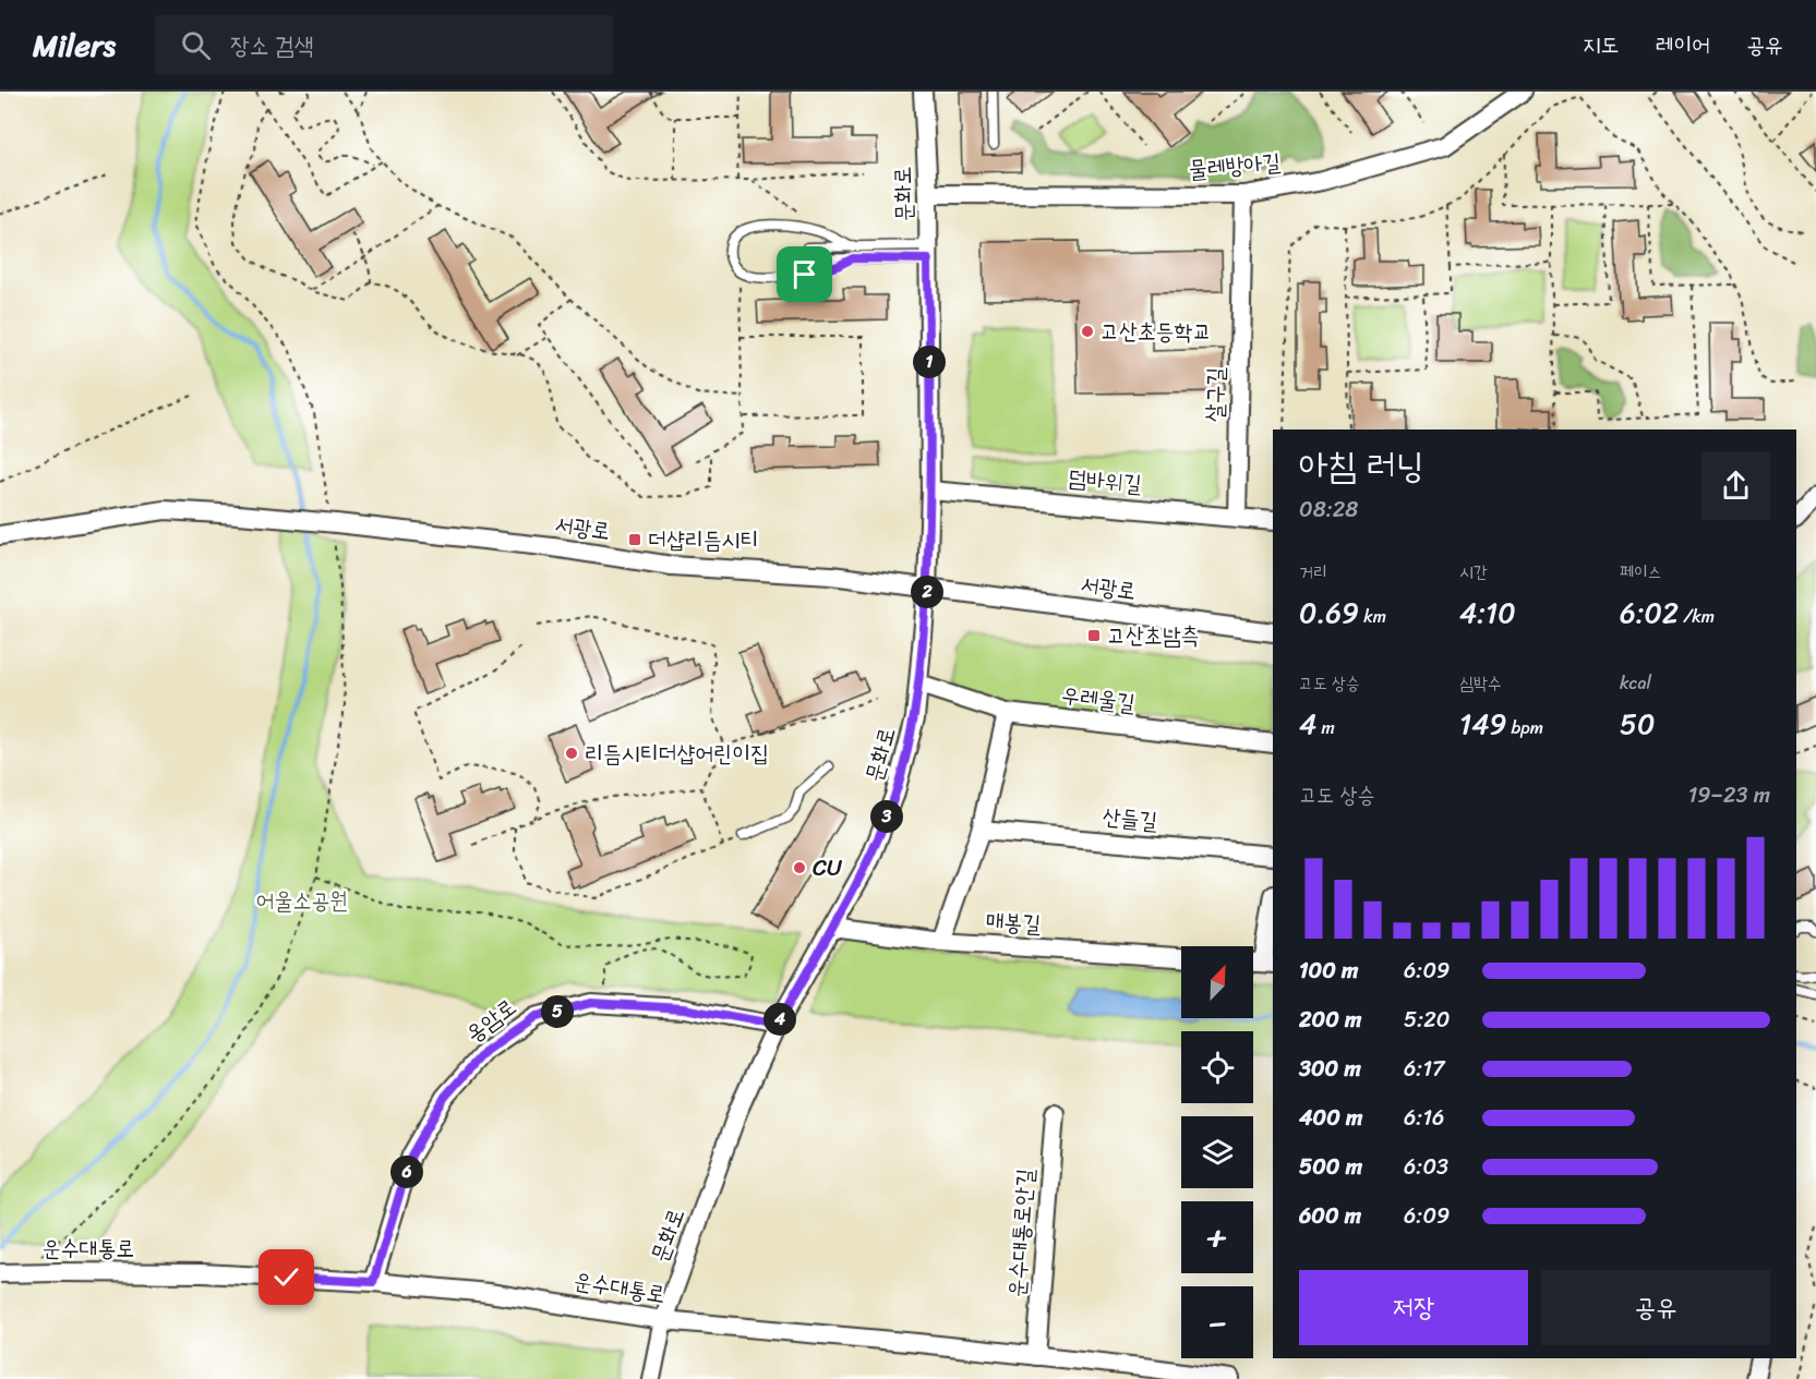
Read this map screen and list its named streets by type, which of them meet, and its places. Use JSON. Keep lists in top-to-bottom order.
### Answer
{
  "streets": {
    "street": [
      "물레방아길",
      "문화로",
      "살구길",
      "덤바위길",
      "서광로",
      "우레울길",
      "산들길",
      "매봉길",
      "옹암로",
      "운수대통로안길",
      "운수대통로"
    ]
  },
  "crossings": [
    ["물레방아길", "문화로"],
    ["물레방아길", "살구길"],
    ["문화로", "덤바위길"],
    ["문화로", "서광로"],
    ["문화로", "우레울길"],
    ["문화로", "매봉길"],
    ["문화로", "옹암로"],
    ["문화로", "운수대통로"],
    ["살구길", "덤바위길"],
    ["옹암로", "운수대통로"],
    ["운수대통로안길", "운수대통로"]
  ],
  "parks": ["어울소공원"],
  "places": {
    "other": ["고산초등학교", "리듬시티더샵어린이집", "CU"],
    "transit": ["더샵리듬시티", "고산초남측"]
  },
  "north": "top right",
  "page": {
    "header": "Milers",
    "search": "장소 검색",
    "nav": ["지도", "레이어", "공유"],
    "pins": [
      "1",
      "2",
      "3",
      "5",
      "4",
      "6"
    ],
    "heading": ["아침 러닝", "08:28"],
    "stats": [
      ["거리", "0.69 km"],
      ["시간", "4:10"],
      ["페이스", "6:02 /km"],
      ["고도 상승", "4 m"],
      ["심박수", "149 bpm"],
      ["kcal", "50"]
    ],
    "chart": ["고도 상승", "19–23 m"],
    "map_buttons": ["+", "−"],
    "list": [
      {
        "name": "100 m",
        "note": "6:09"
      },
      {
        "name": "200 m",
        "note": "5:20"
      },
      {
        "name": "300 m",
        "note": "6:17"
      },
      {
        "name": "400 m",
        "note": "6:16"
      },
      {
        "name": "500 m",
        "note": "6:03"
      },
      {
        "name": "600 m",
        "note": "6:09"
      }
    ],
    "buttons": ["저장", "공유"]
  }
}
